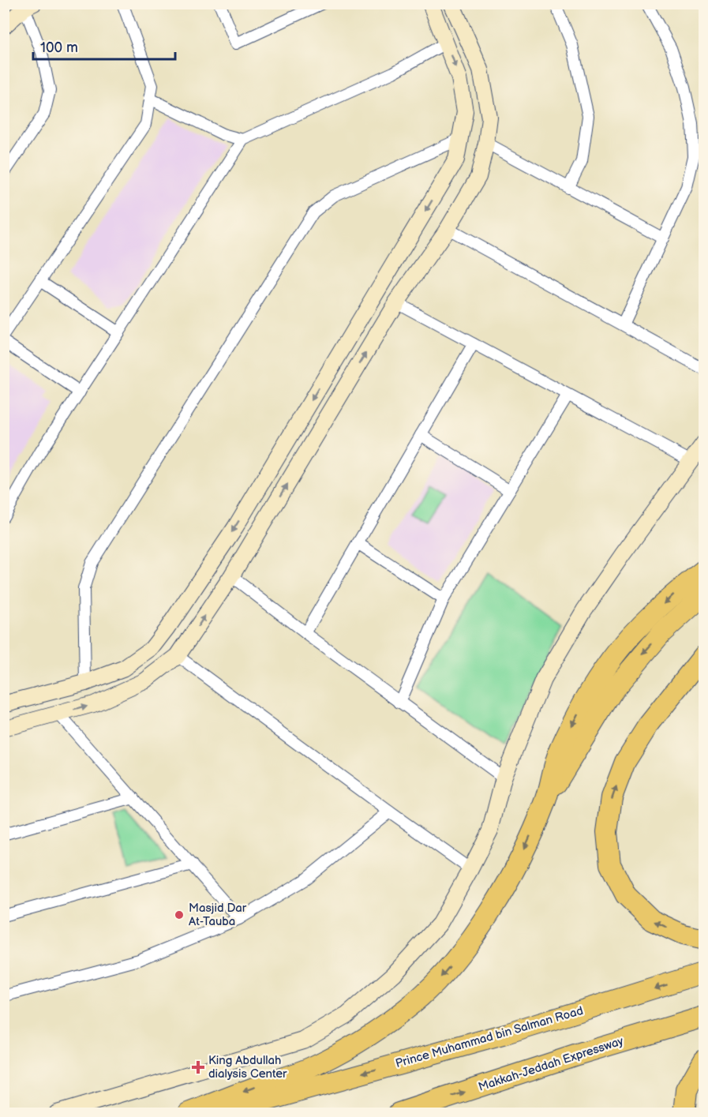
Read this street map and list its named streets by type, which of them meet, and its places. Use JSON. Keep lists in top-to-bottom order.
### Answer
{
  "streets": {
    "highway": ["Prince Muhammad bin Salman Road", "Makkah-Jeddah Expressway"]
  },
  "one_way": ["Prince Muhammad bin Salman Road", "Makkah-Jeddah Expressway"],
  "places": {
    "other": ["Masjid Dar At-Tauba"],
    "health": ["King Abdullah dialysis Center"]
  },
  "scale_bar": "100 m"
}
